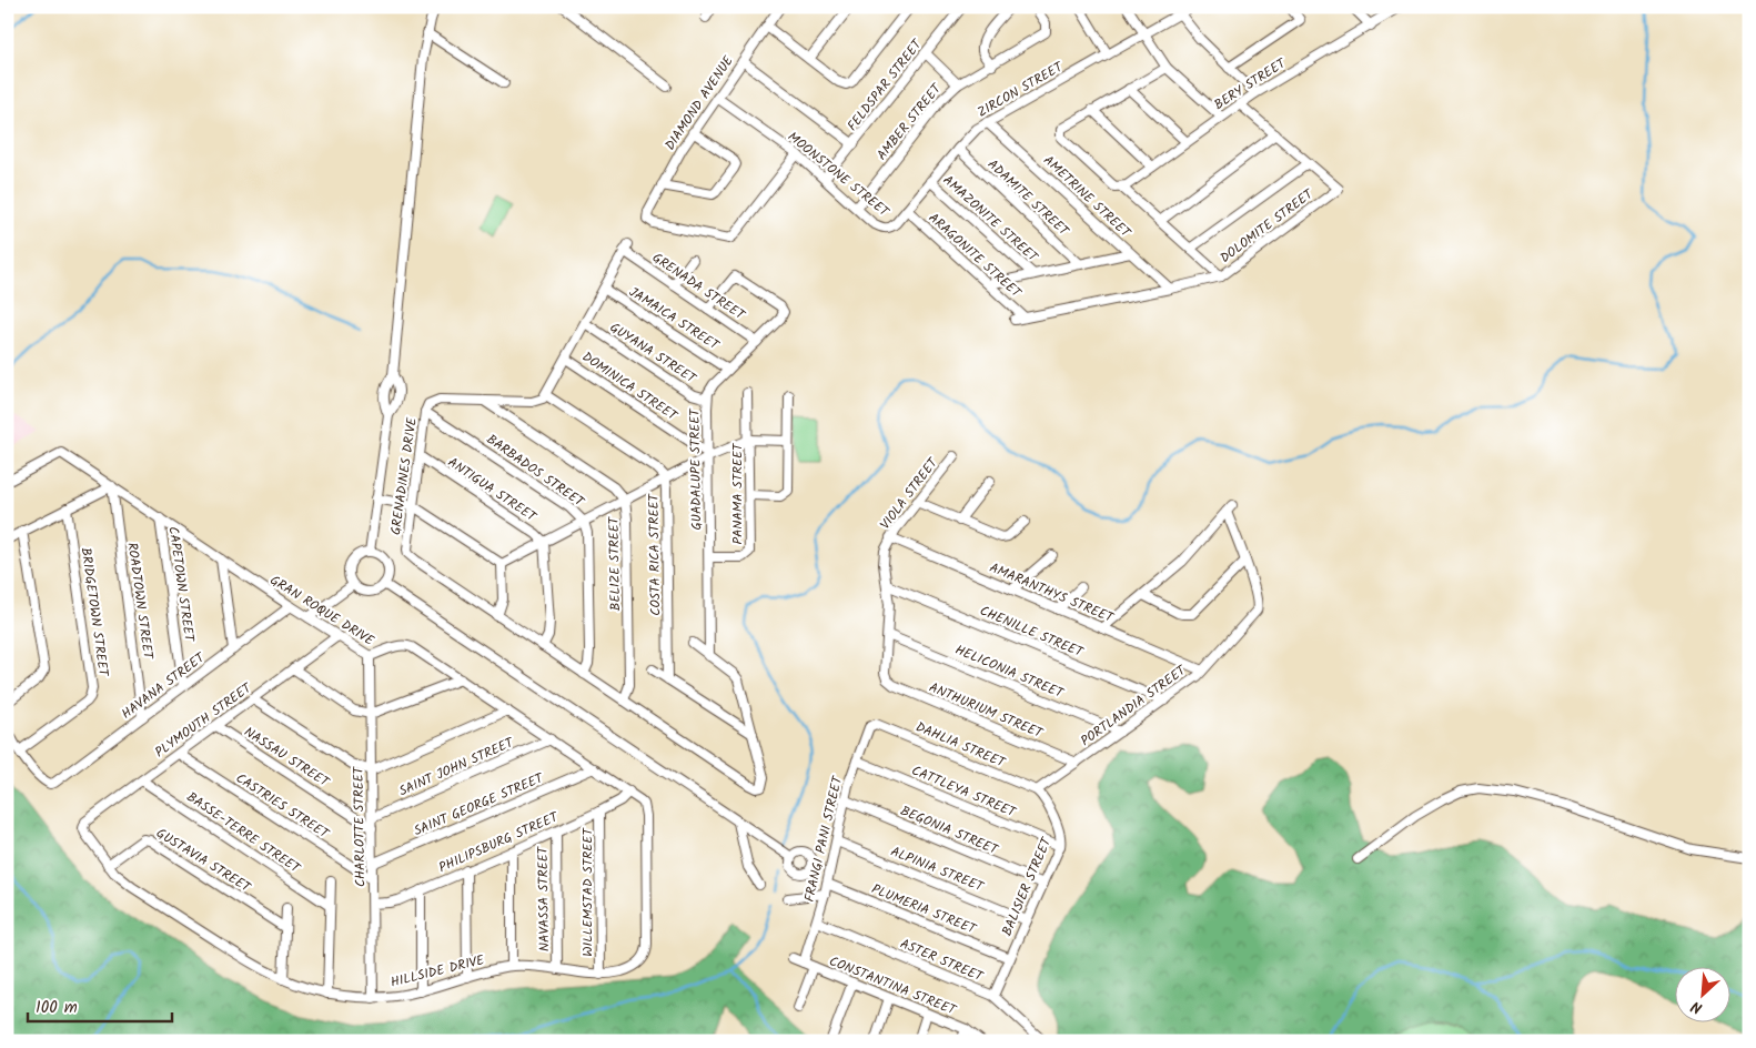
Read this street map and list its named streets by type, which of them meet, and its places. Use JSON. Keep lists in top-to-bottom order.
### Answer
{
  "streets": {
    "street": [
      "BERY STREET",
      "FELDSPAR STREET",
      "ZIRCON STREET",
      "DIAMOND AVENUE",
      "AMBER STREET",
      "MOONSTONE STREET",
      "AMETRINE STREET",
      "ADAMITE STREET",
      "AMAZONITE STREET",
      "DOLOMITE STREET",
      "ARAGONITE STREET",
      "GRENADA STREET",
      "JAMAICA STREET",
      "GUYANA STREET",
      "DOMINICA STREET",
      "GUADALUPE STREET",
      "BARBADOS STREET",
      "GRENADINES DRIVE",
      "ANTIGUA STREET",
      "PANAMA STREET",
      "VIOLA STREET",
      "COSTA RICA STREET",
      "BELIZE STREET",
      "CAPETOWN STREET",
      "AMARANTHYS STREET",
      "ROADTOWN STREET",
      "GRAN ROQUE DRIVE",
      "BRIDGETOWN STREET",
      "CHENILLE STREET",
      "HELICONIA STREET",
      "HAVANA STREET",
      "PORTLANDIA STREET",
      "ANTHURIUM STREET",
      "PLYMOUTH STREET",
      "DAHLIA STREET",
      "NASSAU STREET",
      "SAINT JOHN STREET",
      "CATTLEYA STREET",
      "SAINT GEORGE STREET",
      "CASTRIES STREET",
      "CHARLOTTE STREET",
      "BEGONIA STREET",
      "BASSE-TERRE STREET",
      "FRANGI PANI STREET",
      "PHILIPSBURG STREET",
      "GUSTAVIA STREET",
      "ALPINIA STREET",
      "BALISIER STREET",
      "WILLEMSTAD STREET",
      "NAVASSA STREET",
      "PLUMERIA STREET",
      "ASTER STREET",
      "HILLSIDE DRIVE",
      "CONSTANTINA STREET"
    ]
  },
  "crossings": [
    ["BERY STREET", "DOLOMITE STREET"],
    ["FELDSPAR STREET", "MOONSTONE STREET"],
    ["ZIRCON STREET", "MOONSTONE STREET"],
    ["ZIRCON STREET", "AMETRINE STREET"],
    ["ZIRCON STREET", "ADAMITE STREET"],
    ["ZIRCON STREET", "AMAZONITE STREET"],
    ["ZIRCON STREET", "ARAGONITE STREET"],
    ["DIAMOND AVENUE", "MOONSTONE STREET"],
    ["AMBER STREET", "MOONSTONE STREET"],
    ["AMETRINE STREET", "DOLOMITE STREET"],
    ["DOLOMITE STREET", "ARAGONITE STREET"],
    ["GRENADA STREET", "JAMAICA STREET"],
    ["GRENADA STREET", "GUADALUPE STREET"],
    ["JAMAICA STREET", "GUADALUPE STREET"],
    ["GUYANA STREET", "GUADALUPE STREET"],
    ["DOMINICA STREET", "GUADALUPE STREET"],
    ["GUADALUPE STREET", "PANAMA STREET"],
    ["BARBADOS STREET", "GRENADINES DRIVE"],
    ["GRENADINES DRIVE", "ANTIGUA STREET"],
    ["GRENADINES DRIVE", "COSTA RICA STREET"],
    ["GRENADINES DRIVE", "BELIZE STREET"],
    ["VIOLA STREET", "AMARANTHYS STREET"],
    ["VIOLA STREET", "CHENILLE STREET"],
    ["VIOLA STREET", "HELICONIA STREET"],
    ["VIOLA STREET", "ANTHURIUM STREET"],
    ["CAPETOWN STREET", "GRAN ROQUE DRIVE"],
    ["CAPETOWN STREET", "HAVANA STREET"],
    ["AMARANTHYS STREET", "PORTLANDIA STREET"],
    ["ROADTOWN STREET", "GRAN ROQUE DRIVE"],
    ["ROADTOWN STREET", "HAVANA STREET"],
    ["GRAN ROQUE DRIVE", "HAVANA STREET"],
    ["GRAN ROQUE DRIVE", "PLYMOUTH STREET"],
    ["GRAN ROQUE DRIVE", "SAINT JOHN STREET"],
    ["GRAN ROQUE DRIVE", "SAINT GEORGE STREET"],
    ["GRAN ROQUE DRIVE", "CHARLOTTE STREET"],
    ["GRAN ROQUE DRIVE", "PHILIPSBURG STREET"],
    ["GRAN ROQUE DRIVE", "HILLSIDE DRIVE"],
    ["BRIDGETOWN STREET", "HAVANA STREET"],
    ["CHENILLE STREET", "PORTLANDIA STREET"],
    ["HELICONIA STREET", "PORTLANDIA STREET"],
    ["PORTLANDIA STREET", "ANTHURIUM STREET"],
    ["PORTLANDIA STREET", "DAHLIA STREET"],
    ["PORTLANDIA STREET", "BALISIER STREET"],
    ["PLYMOUTH STREET", "NASSAU STREET"],
    ["PLYMOUTH STREET", "CASTRIES STREET"],
    ["PLYMOUTH STREET", "BASSE-TERRE STREET"],
    ["PLYMOUTH STREET", "HILLSIDE DRIVE"],
    ["DAHLIA STREET", "FRANGI PANI STREET"],
    ["DAHLIA STREET", "BALISIER STREET"],
    ["NASSAU STREET", "CHARLOTTE STREET"],
    ["SAINT JOHN STREET", "CHARLOTTE STREET"],
    ["CATTLEYA STREET", "FRANGI PANI STREET"],
    ["CATTLEYA STREET", "BALISIER STREET"],
    ["SAINT GEORGE STREET", "CHARLOTTE STREET"],
    ["CASTRIES STREET", "CHARLOTTE STREET"],
    ["CHARLOTTE STREET", "PHILIPSBURG STREET"],
    ["CHARLOTTE STREET", "HILLSIDE DRIVE"],
    ["BEGONIA STREET", "FRANGI PANI STREET"],
    ["BEGONIA STREET", "BALISIER STREET"],
    ["FRANGI PANI STREET", "ALPINIA STREET"],
    ["FRANGI PANI STREET", "PLUMERIA STREET"],
    ["FRANGI PANI STREET", "ASTER STREET"],
    ["FRANGI PANI STREET", "CONSTANTINA STREET"],
    ["PHILIPSBURG STREET", "WILLEMSTAD STREET"],
    ["PHILIPSBURG STREET", "NAVASSA STREET"],
    ["PHILIPSBURG STREET", "HILLSIDE DRIVE"],
    ["GUSTAVIA STREET", "HILLSIDE DRIVE"],
    ["ALPINIA STREET", "BALISIER STREET"],
    ["BALISIER STREET", "PLUMERIA STREET"],
    ["BALISIER STREET", "ASTER STREET"],
    ["WILLEMSTAD STREET", "HILLSIDE DRIVE"],
    ["NAVASSA STREET", "HILLSIDE DRIVE"]
  ],
  "scale_bar": "100 m",
  "north": "bottom left"
}
